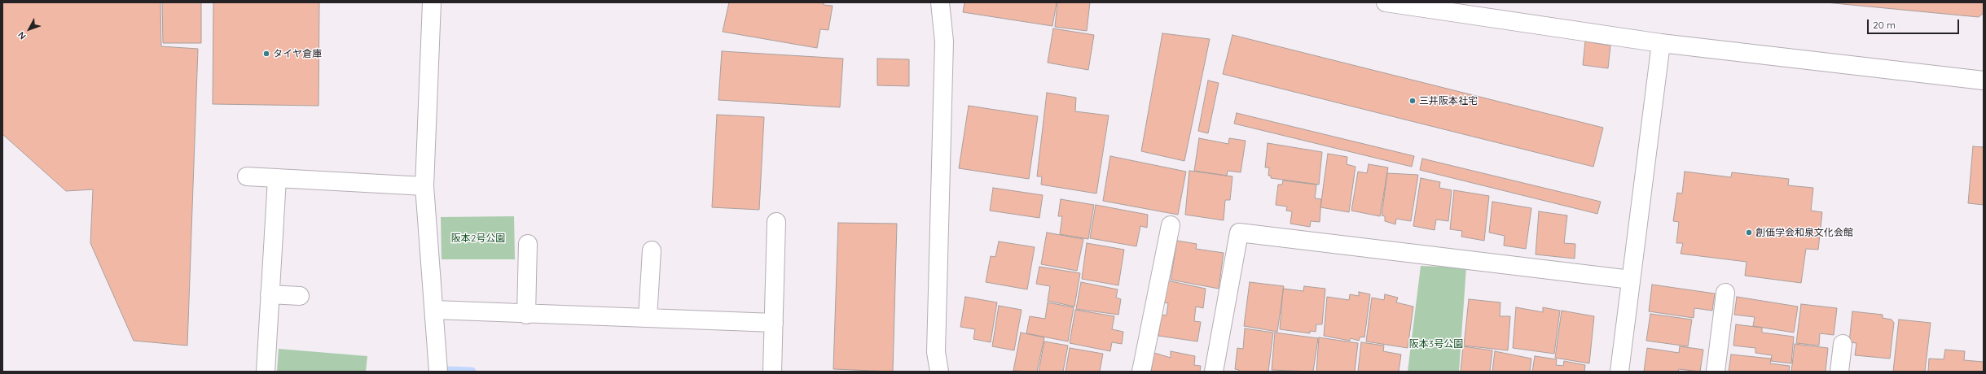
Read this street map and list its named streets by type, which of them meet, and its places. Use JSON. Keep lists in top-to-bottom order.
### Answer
{
  "parks": ["阪本2号公園", "阪本3号公園"],
  "places": ["タイヤ倉庫", "三井阪本社宅", "創価学会和泉文化会館"],
  "scale_bar": "20 m",
  "north": "bottom left"
}
